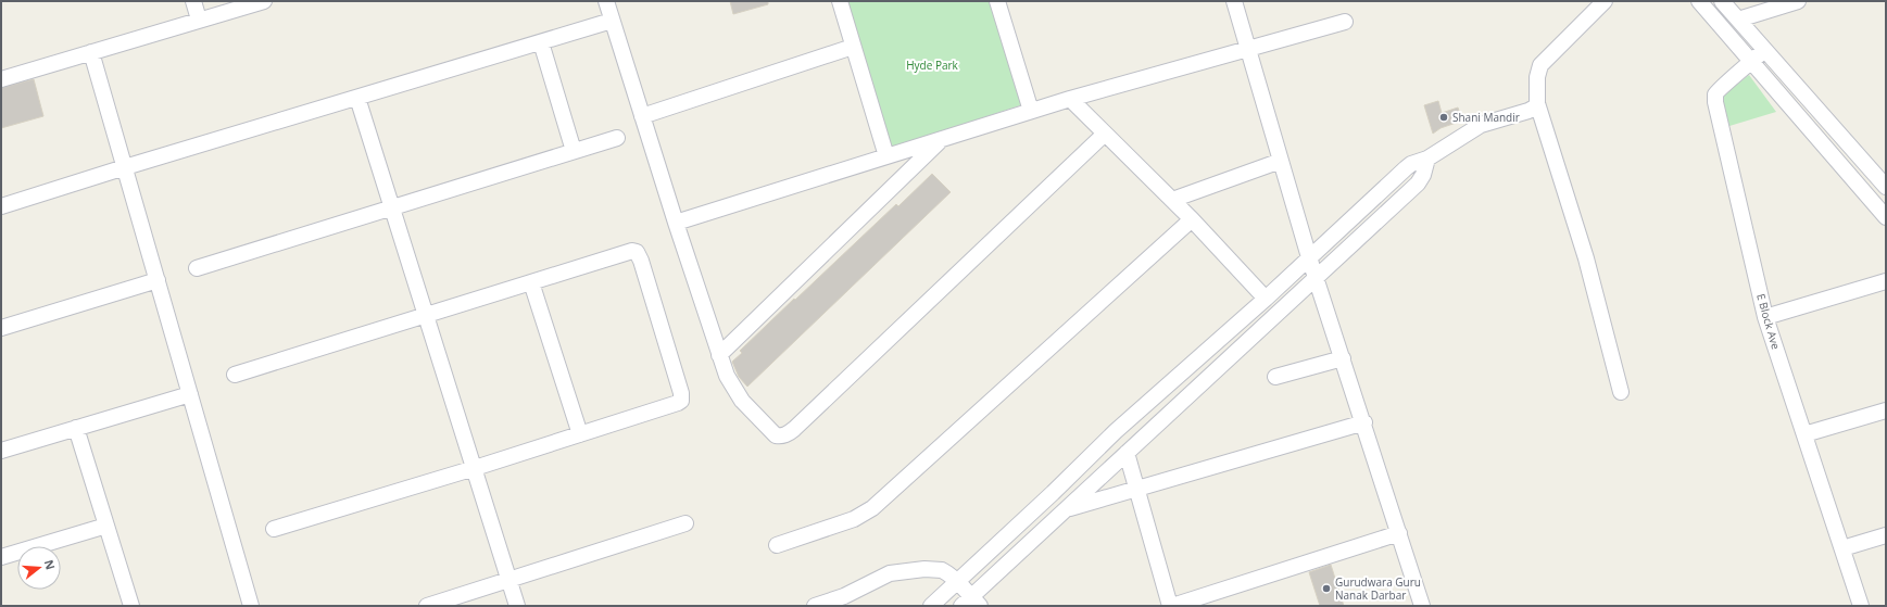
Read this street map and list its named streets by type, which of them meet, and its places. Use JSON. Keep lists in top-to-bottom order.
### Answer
{
  "streets": {
    "street": ["E Block Ave"]
  },
  "parks": ["Hyde Park"],
  "places": ["Shani Mandir", "Gurudwara Guru Nanak Darbar"],
  "north": "right"
}
